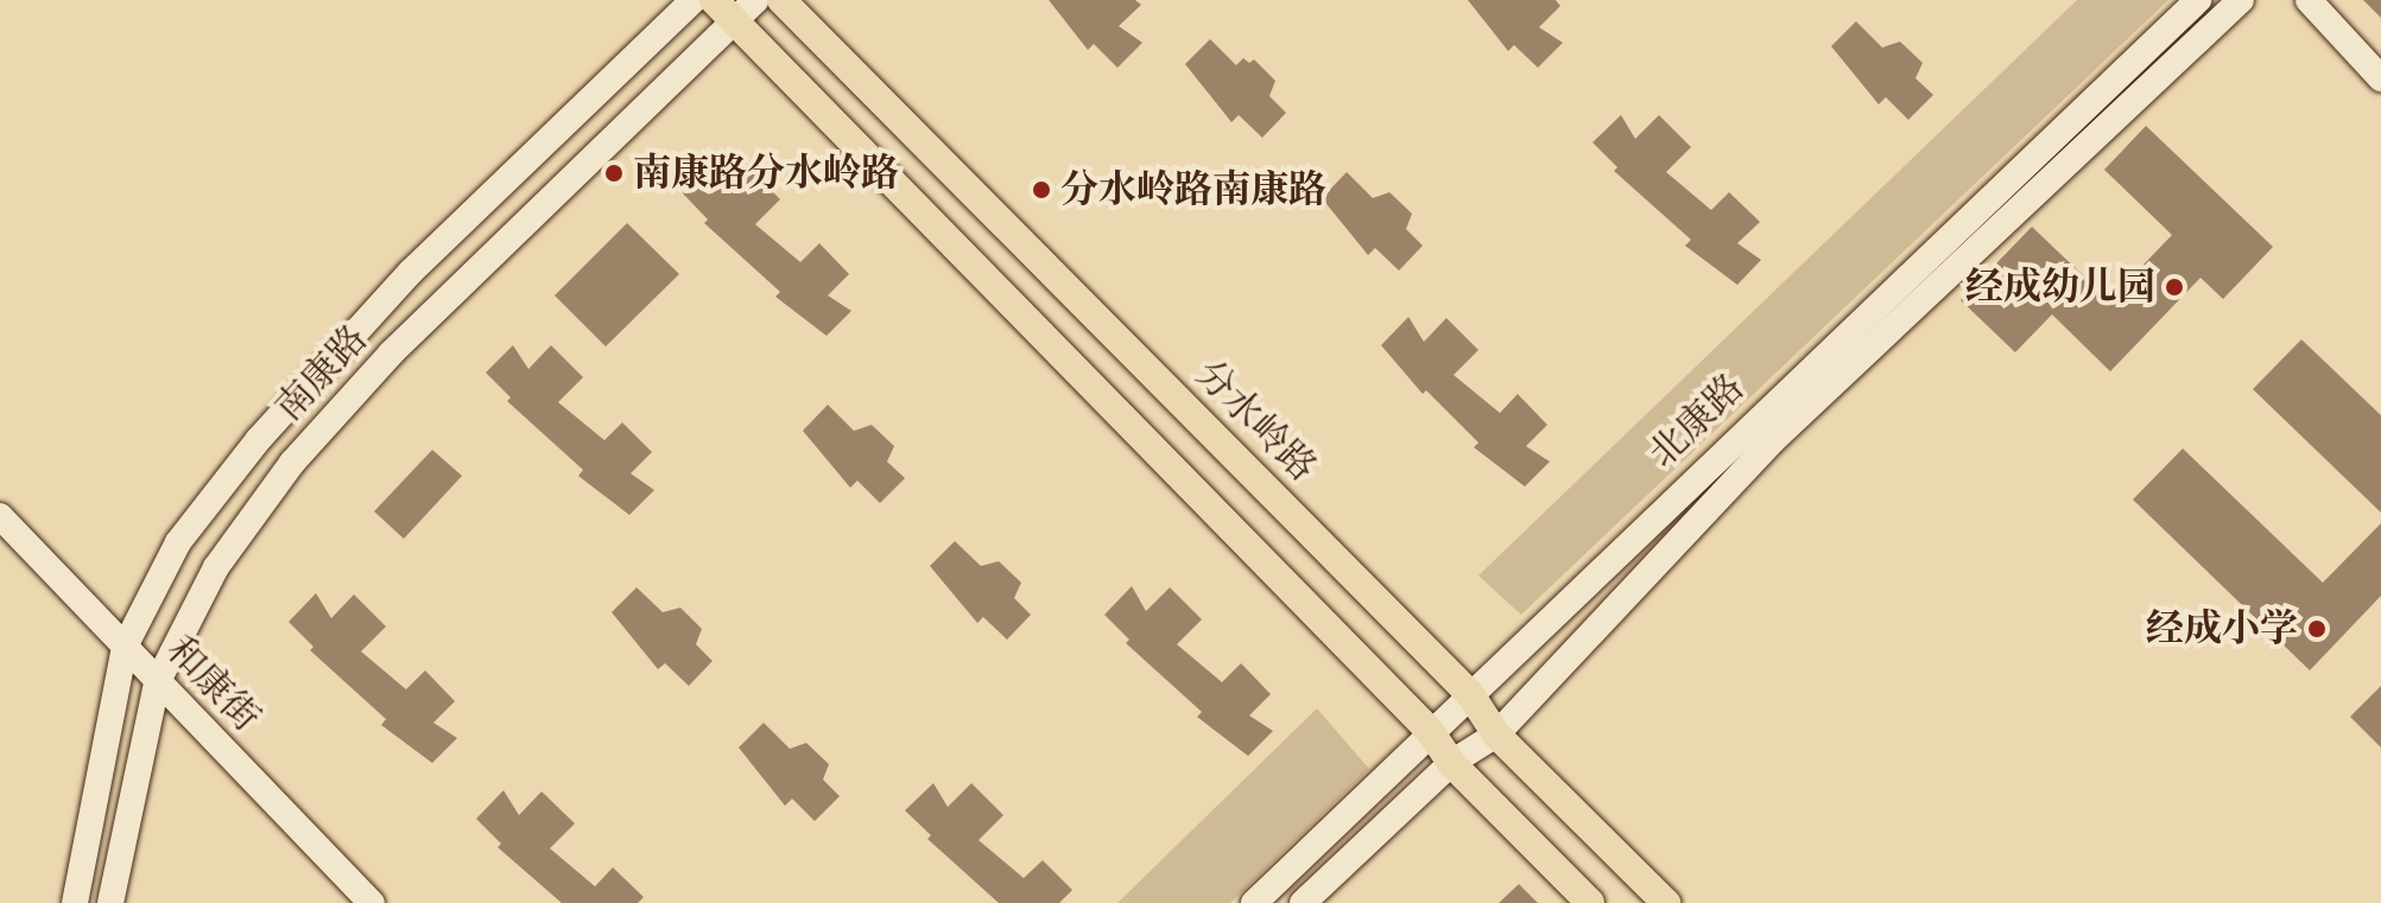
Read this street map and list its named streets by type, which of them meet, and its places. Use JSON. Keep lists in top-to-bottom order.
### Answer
{
  "streets": {
    "main road": ["分水岭路"],
    "street": ["南康路", "北康路", "和康街"]
  },
  "crossings": [
    ["南康路", "和康街"],
    ["分水岭路", "北康路"]
  ],
  "places": [
    "南康路分水岭路",
    "分水岭路南康路",
    "经成幼儿园",
    "经成小学"
  ]
}
